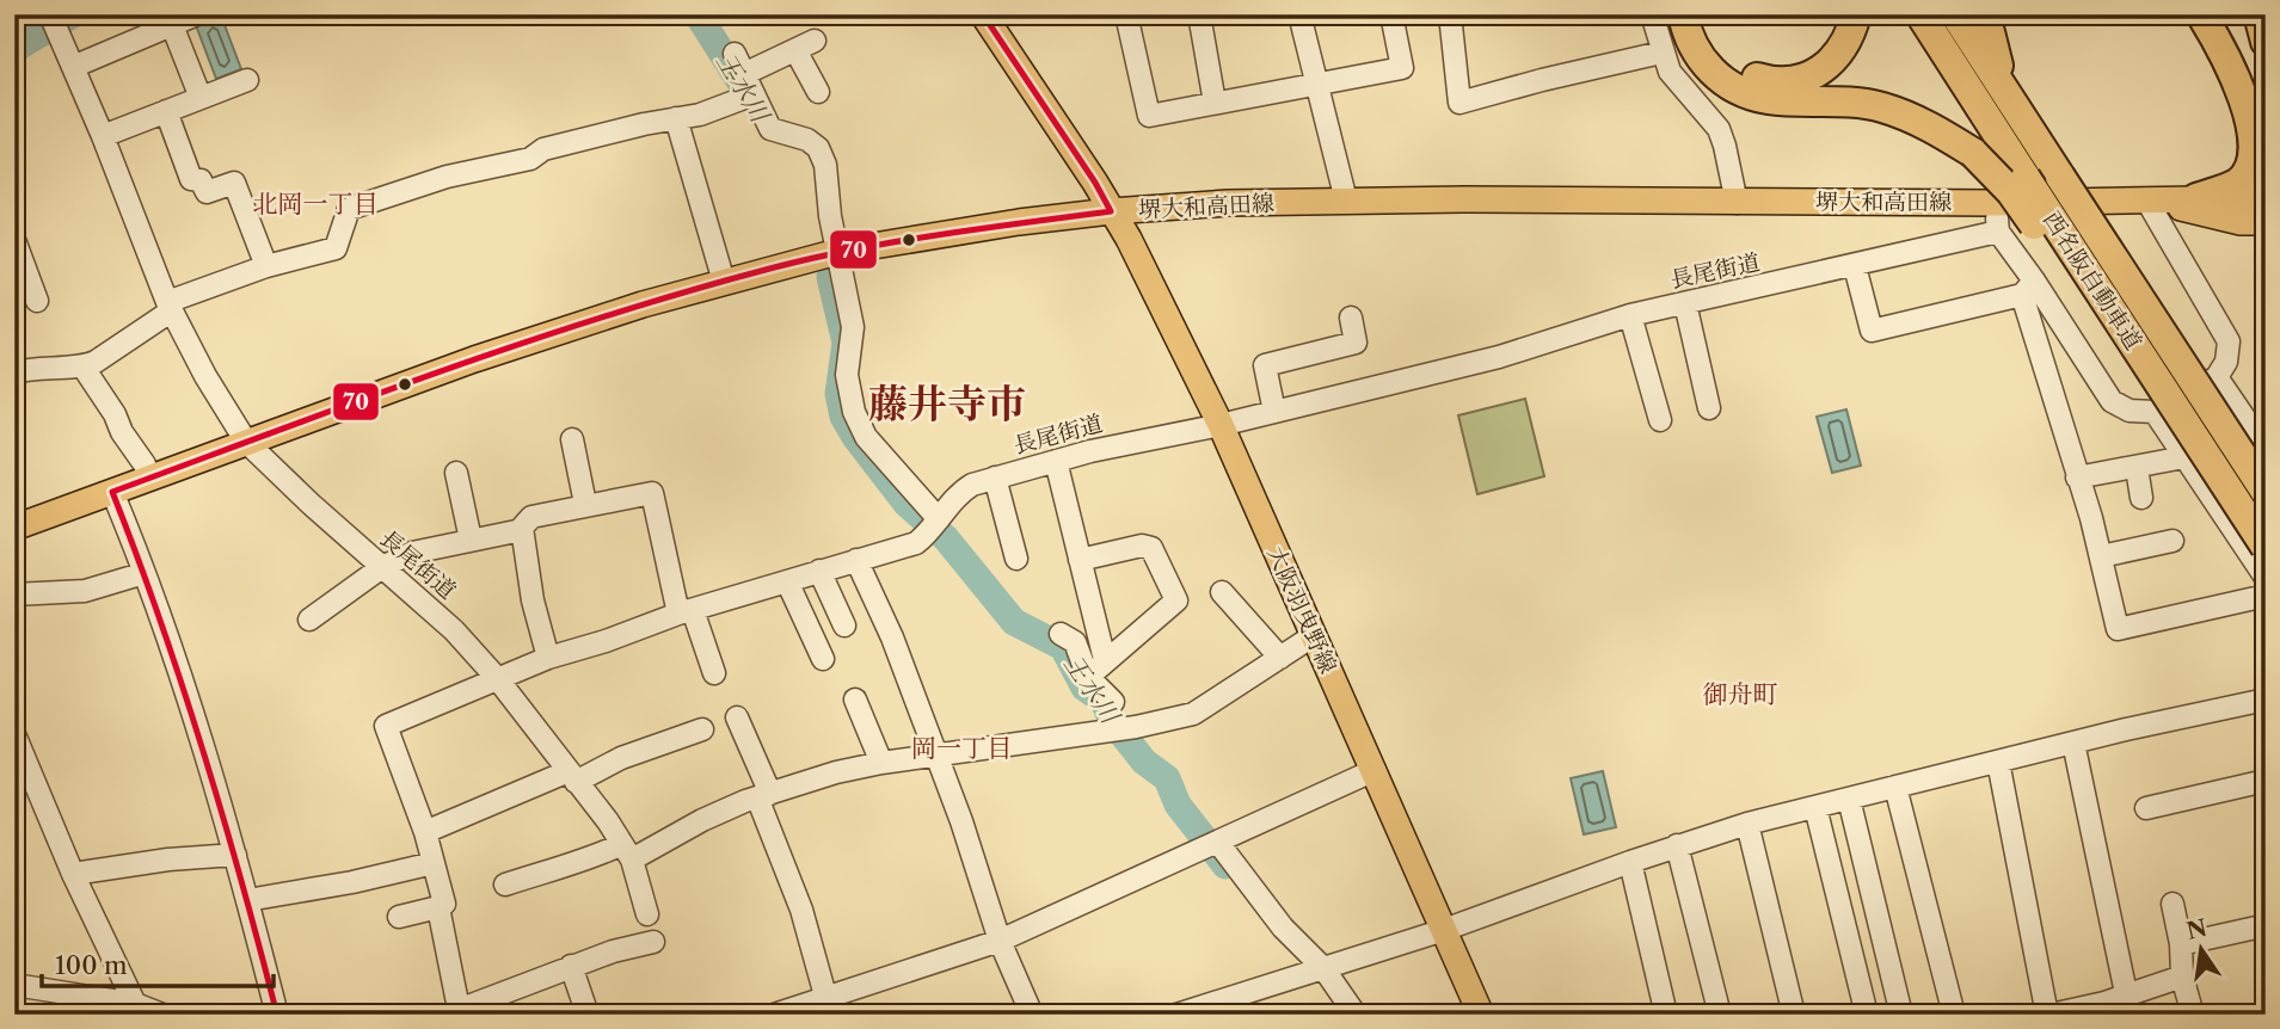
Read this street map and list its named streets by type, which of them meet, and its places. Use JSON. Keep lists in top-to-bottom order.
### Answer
{
  "streets": {
    "highway": ["西名阪自動車道"],
    "main road": ["堺大和高田線", "大阪羽曳野線"],
    "street": ["長尾街道"]
  },
  "crossings": [
    ["堺大和高田線", "長尾街道"],
    ["堺大和高田線", "大阪羽曳野線"],
    ["長尾街道", "大阪羽曳野線"]
  ],
  "districts": [
    "北岡一丁目",
    "藤井寺市",
    "御舟町",
    "岡一丁目"
  ],
  "water": ["王水川"],
  "lines": ["transit line 70"],
  "scale_bar": "100 m",
  "north": "top"
}
